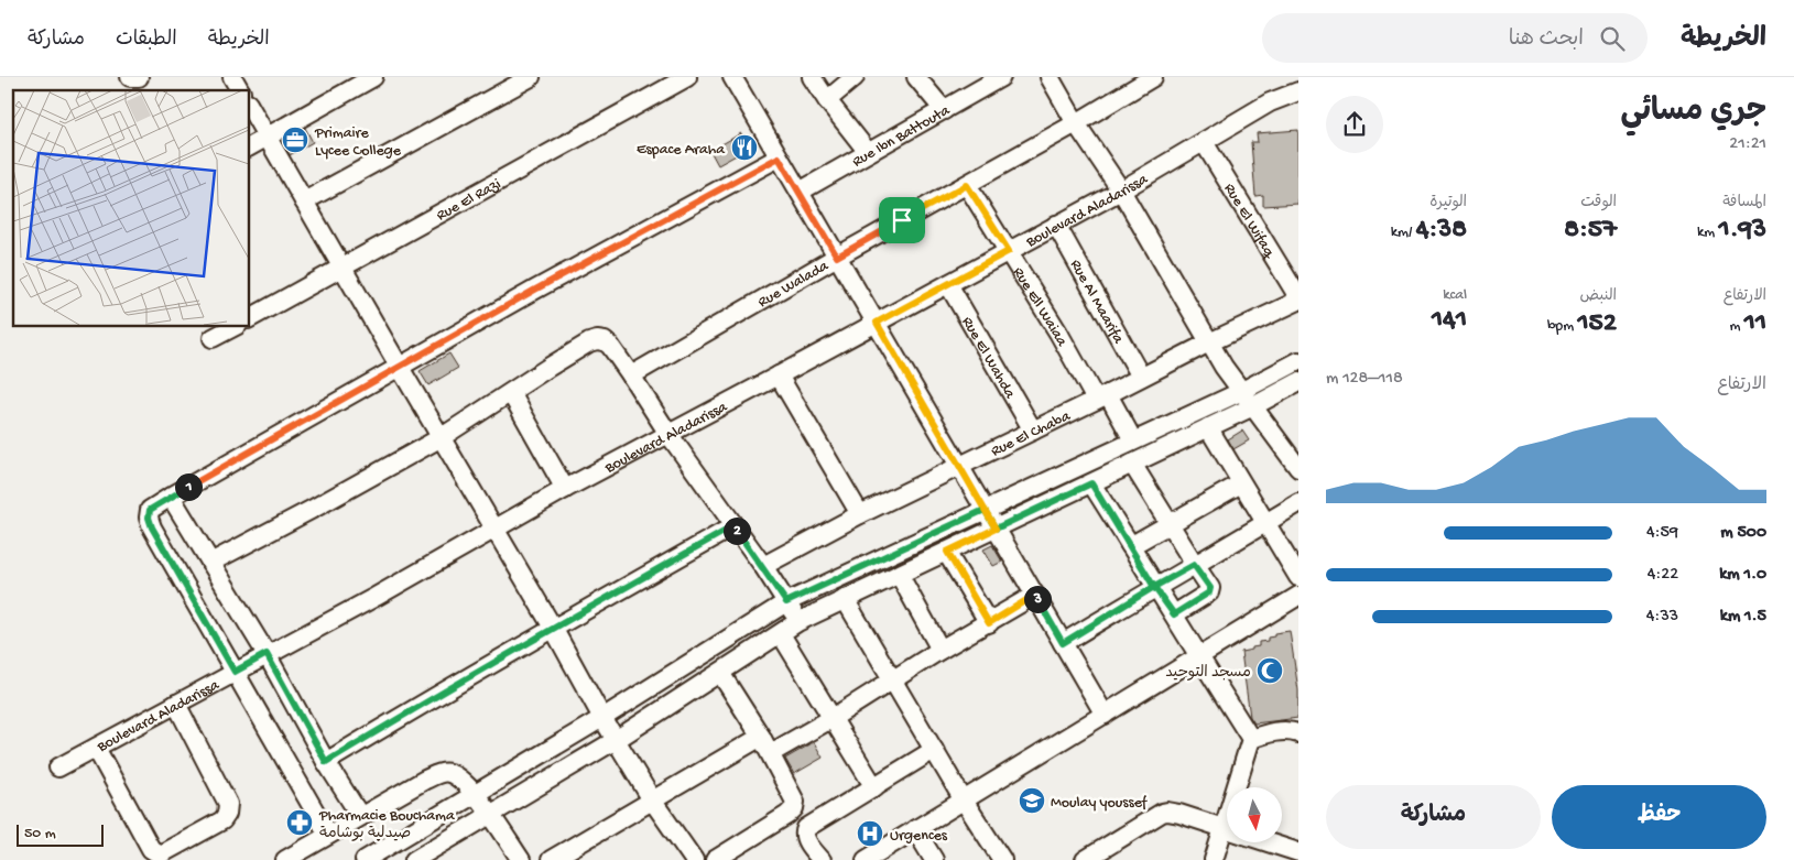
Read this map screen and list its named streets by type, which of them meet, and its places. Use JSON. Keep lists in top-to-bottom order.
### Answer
{
  "streets": {
    "street": [
      "Rue Ibn Battouta",
      "Rue El Razi",
      "Boulevard Aladarissa",
      "Rue El Wifaq",
      "Rue Walada",
      "Rue Al Maarifa",
      "Rue Ell Waiaa",
      "Rue El Wahda",
      "Rue El Chaba"
    ]
  },
  "crossings": [
    ["Boulevard Aladarissa", "Rue El Wifaq"],
    ["Boulevard Aladarissa", "Rue Al Maarifa"],
    ["Boulevard Aladarissa", "Rue Ell Waiaa"],
    ["Boulevard Aladarissa", "Rue El Wahda"],
    ["Rue El Wifaq", "Rue El Chaba"],
    ["Rue Walada", "Rue Ell Waiaa"],
    ["Rue Al Maarifa", "Rue El Chaba"],
    ["Rue Ell Waiaa", "Rue El Chaba"],
    ["Rue El Wahda", "Rue El Chaba"]
  ],
  "places": {
    "office": ["Primaire Lycee College"],
    "restaurant": ["Espace Araha"],
    "mosque": ["مسجد التوحيد"],
    "school or university": ["Moulay youssef"],
    "pharmacy": ["Pharmacie Bouchama صيدلية بوشامة"],
    "hospital": ["Urgences"]
  },
  "scale_bar": "50 m",
  "north": "bottom",
  "page": {
    "header": "الخريطة",
    "search": "ابحث هنا",
    "nav": ["الخريطة", "الطبقات", "مشاركة"],
    "heading": ["جري مسائي", "21:21"],
    "stats": [
      ["المسافة", "1.93 km"],
      ["الوقت", "8:57"],
      ["الوتيرة", "4:38 /km"],
      ["الارتفاع", "11 m"],
      ["النبض", "152 bpm"],
      ["kcal", "141"]
    ],
    "chart": ["الارتفاع", "118–128 m"],
    "pins": ["1", "2", "3"],
    "list": [
      {
        "name": "500 m",
        "note": "4:59"
      },
      {
        "name": "1.0 km",
        "note": "4:22"
      },
      {
        "name": "1.5 km",
        "note": "4:33"
      }
    ],
    "buttons": ["حفظ", "مشاركة"],
    "scale": "50 m"
  }
}
